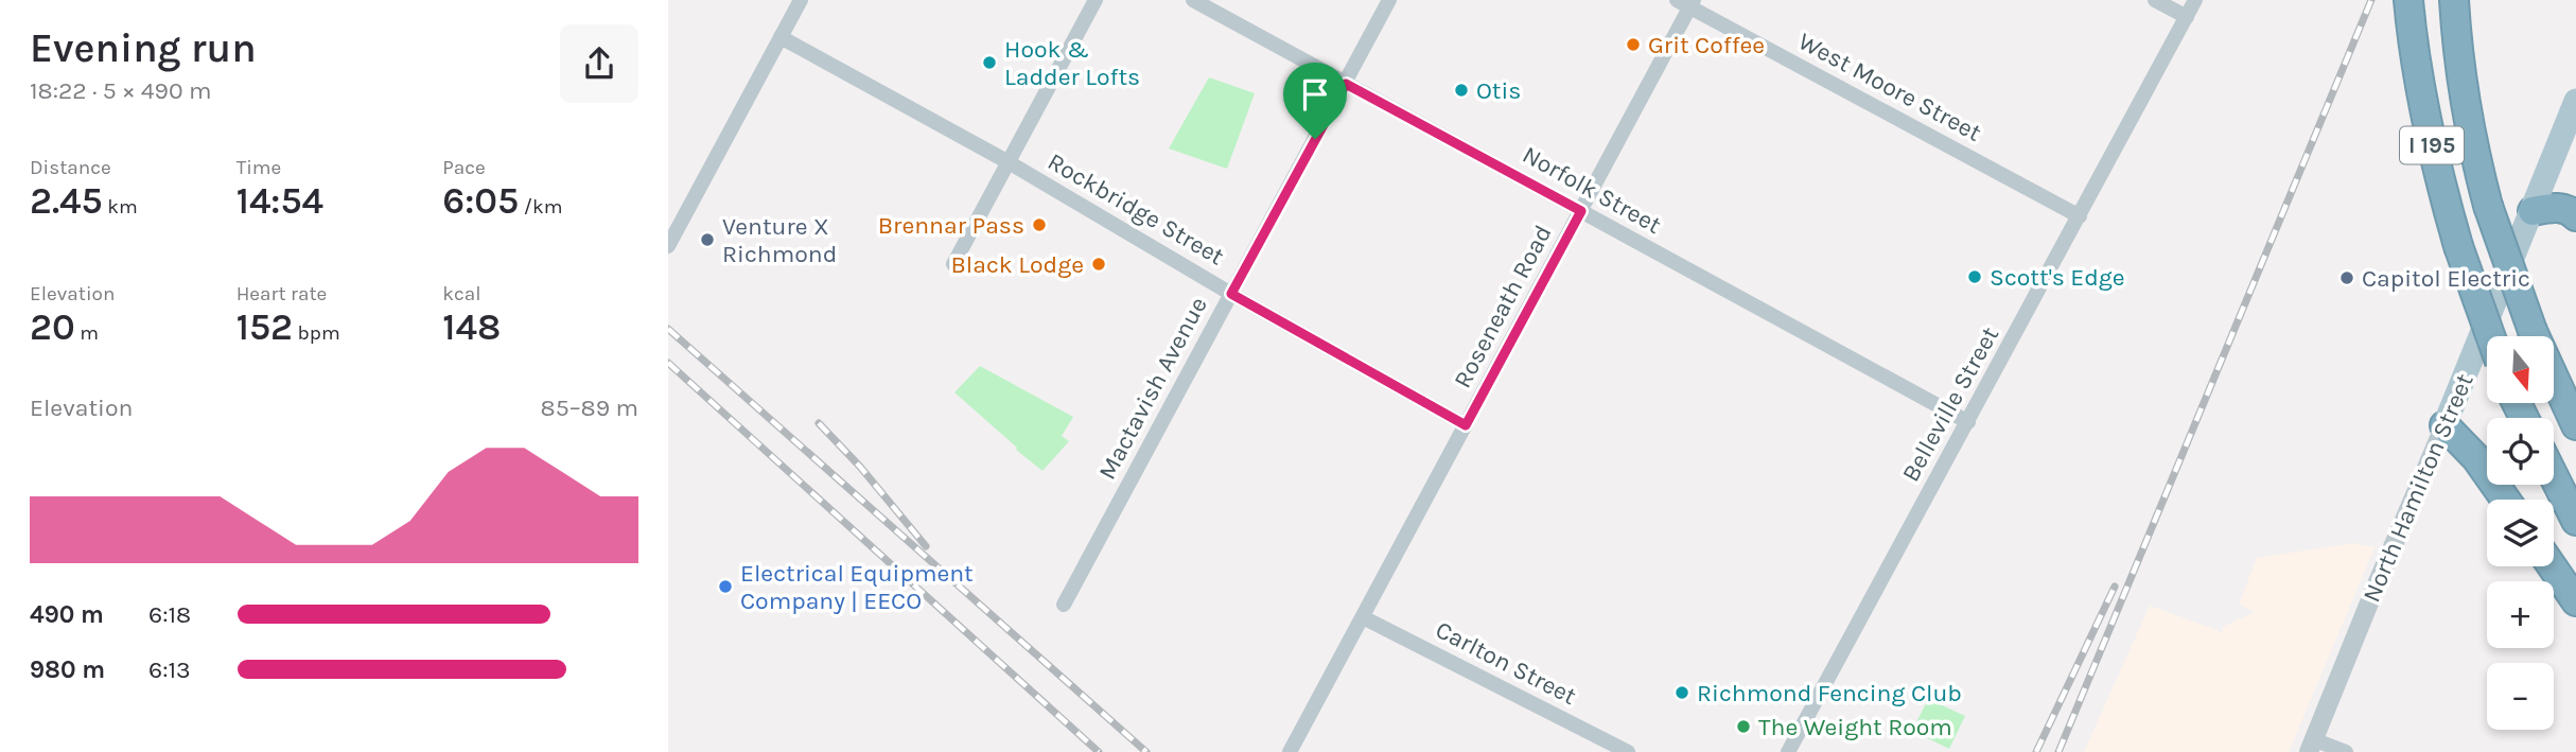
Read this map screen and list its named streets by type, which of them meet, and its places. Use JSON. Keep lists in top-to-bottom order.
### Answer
{
  "streets": {
    "highway": ["I 195"],
    "main road": ["North Hamilton Street"],
    "street": [
      "West Moore Street",
      "Norfolk Street",
      "Rockbridge Street",
      "Roseneath Road",
      "Mactavish Avenue",
      "Belleville Street",
      "Carlton Street"
    ]
  },
  "crossings": [
    ["West Moore Street", "Roseneath Road"],
    ["West Moore Street", "Belleville Street"],
    ["Norfolk Street", "Roseneath Road"],
    ["Norfolk Street", "Mactavish Avenue"],
    ["Norfolk Street", "Belleville Street"],
    ["Rockbridge Street", "Roseneath Road"],
    ["Rockbridge Street", "Mactavish Avenue"],
    ["Roseneath Road", "Carlton Street"]
  ],
  "places": [
    "Grit Coffee",
    "Hook & Ladder Lofts",
    "Otis",
    "Brennar Pass",
    "Venture X Richmond",
    "Black Lodge",
    "Scott's Edge",
    "Capitol Electric",
    "Electrical Equipment Company | EECO",
    "Richmond Fencing Club",
    "The Weight Room"
  ],
  "north": "bottom",
  "page": {
    "heading": ["Evening run", "18:22 · 5 × 490 m"],
    "stats": [
      ["Distance", "2.45 km"],
      ["Time", "14:54"],
      ["Pace", "6:05 /km"],
      ["Elevation", "20 m"],
      ["Heart rate", "152 bpm"],
      ["kcal", "148"]
    ],
    "map_buttons": ["+", "−"],
    "chart": ["Elevation", "85–89 m"],
    "list": [
      {
        "name": "490 m",
        "note": "6:18"
      },
      {
        "name": "980 m",
        "note": "6:13"
      }
    ]
  }
}
